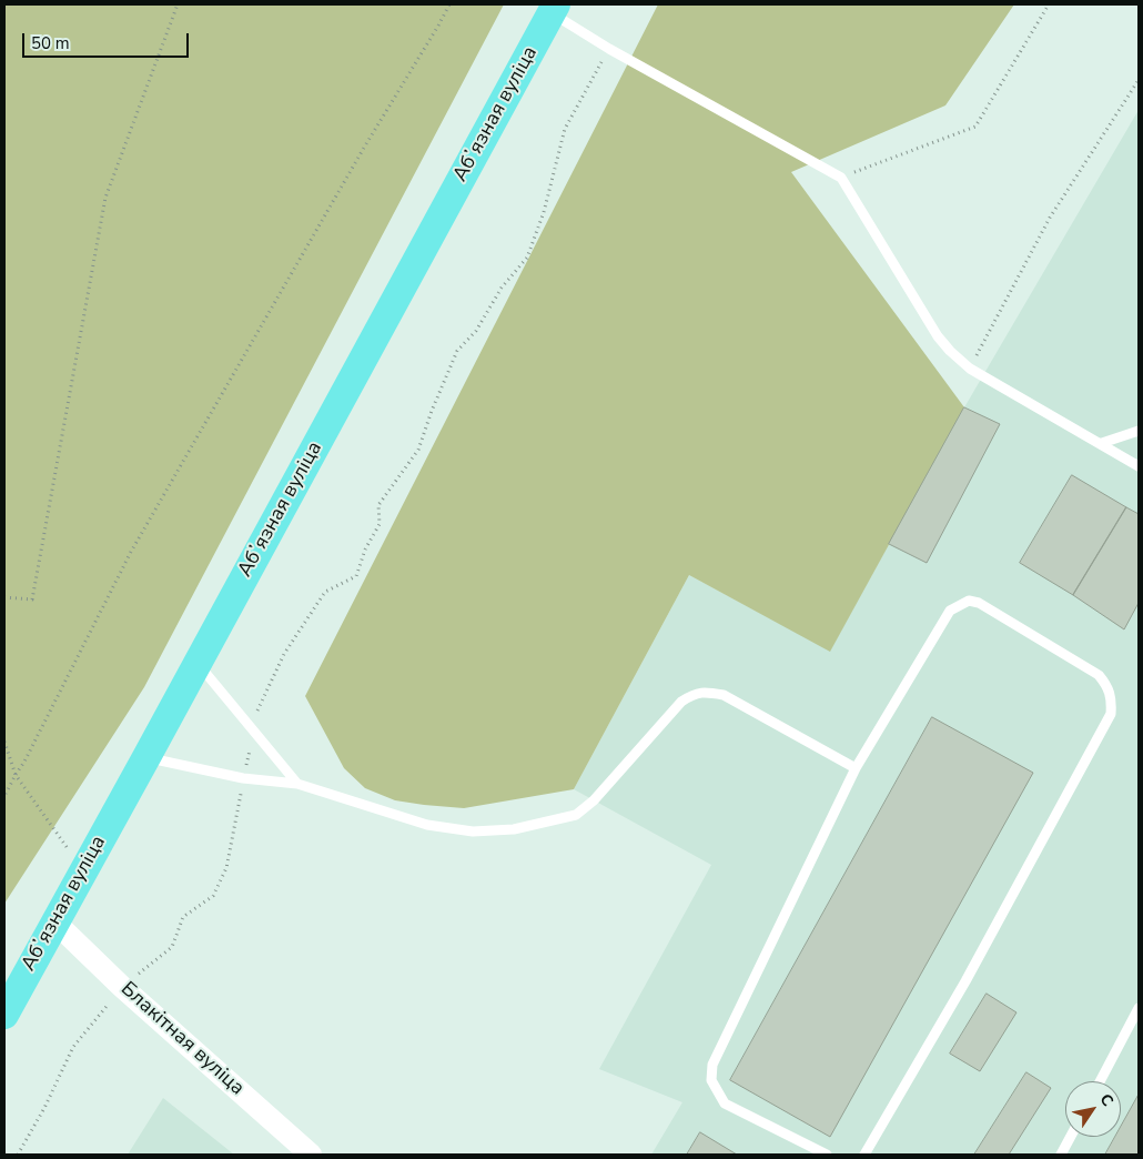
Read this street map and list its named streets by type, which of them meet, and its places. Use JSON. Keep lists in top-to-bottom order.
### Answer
{
  "streets": {
    "main road": ["Абʼязная вуліца"],
    "street": ["Блакітная вуліца"]
  },
  "crossings": [
    ["Абʼязная вуліца", "Блакітная вуліца"]
  ],
  "scale_bar": "50 m",
  "north": "top right"
}
